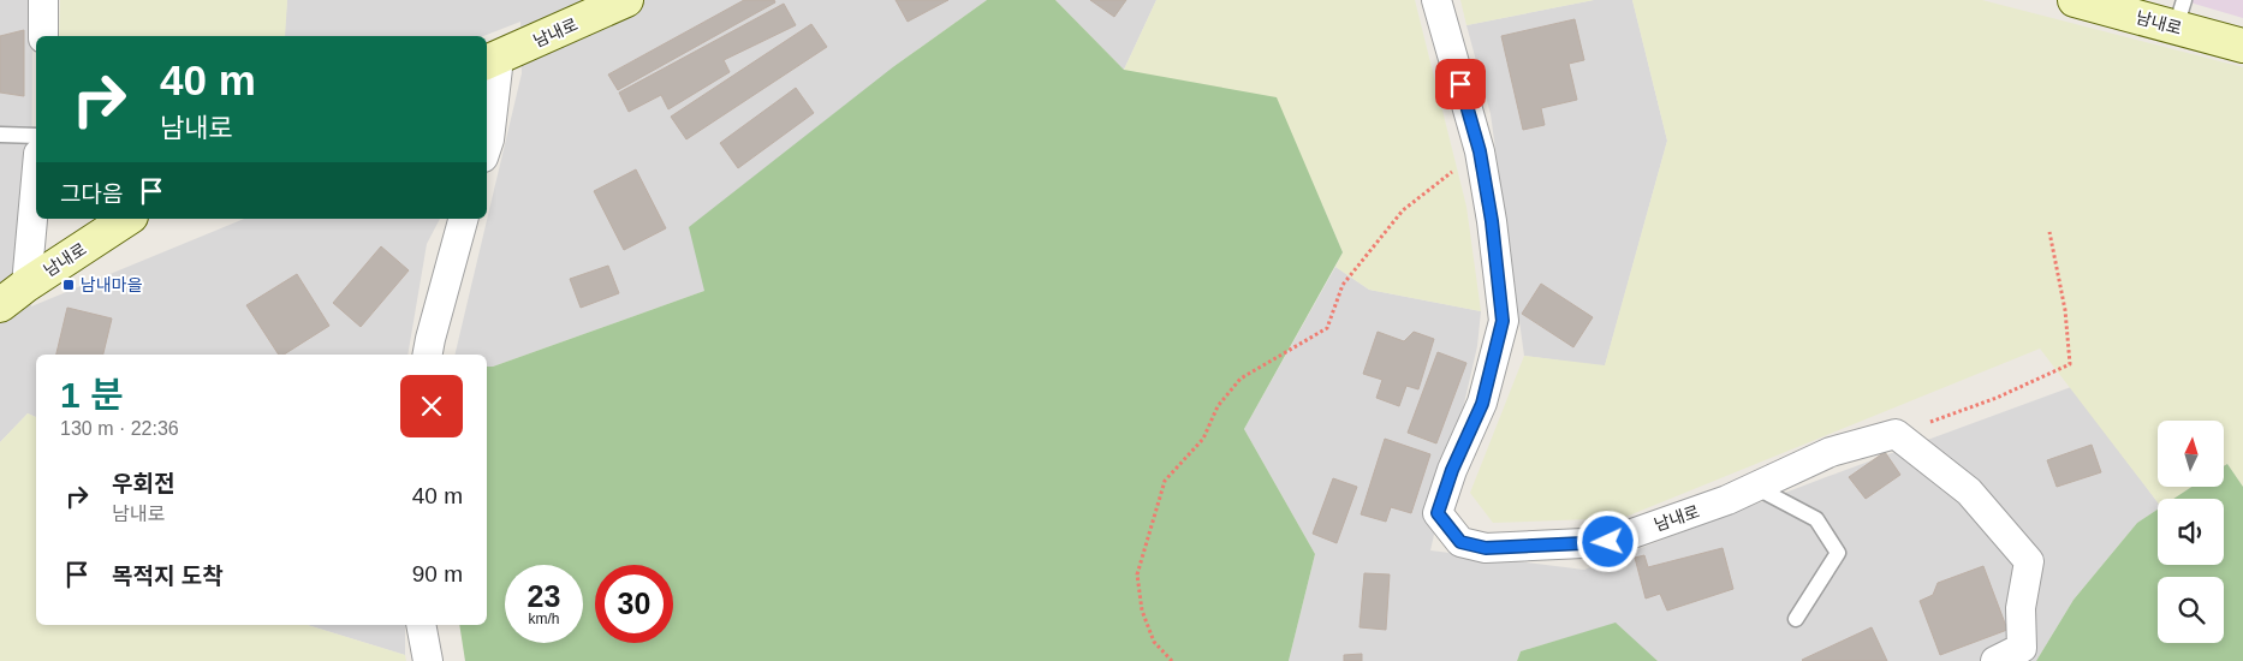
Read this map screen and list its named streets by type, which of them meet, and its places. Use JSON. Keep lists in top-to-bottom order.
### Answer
{
  "streets": {
    "street": ["남내로"]
  },
  "places": {
    "transit": ["남내마을"]
  },
  "north": "top",
  "page": {
    "turn": ["40 m", "남내로"],
    "then": "그다음",
    "heading": ["1 분", "130 m · 22:36"],
    "list": [
      {
        "name": "우회전",
        "note": "남내로",
        "value": "40 m"
      },
      {
        "name": "목적지 도착",
        "value": "90 m"
      }
    ],
    "speed": "23 km/h",
    "limit": "30"
  }
}
